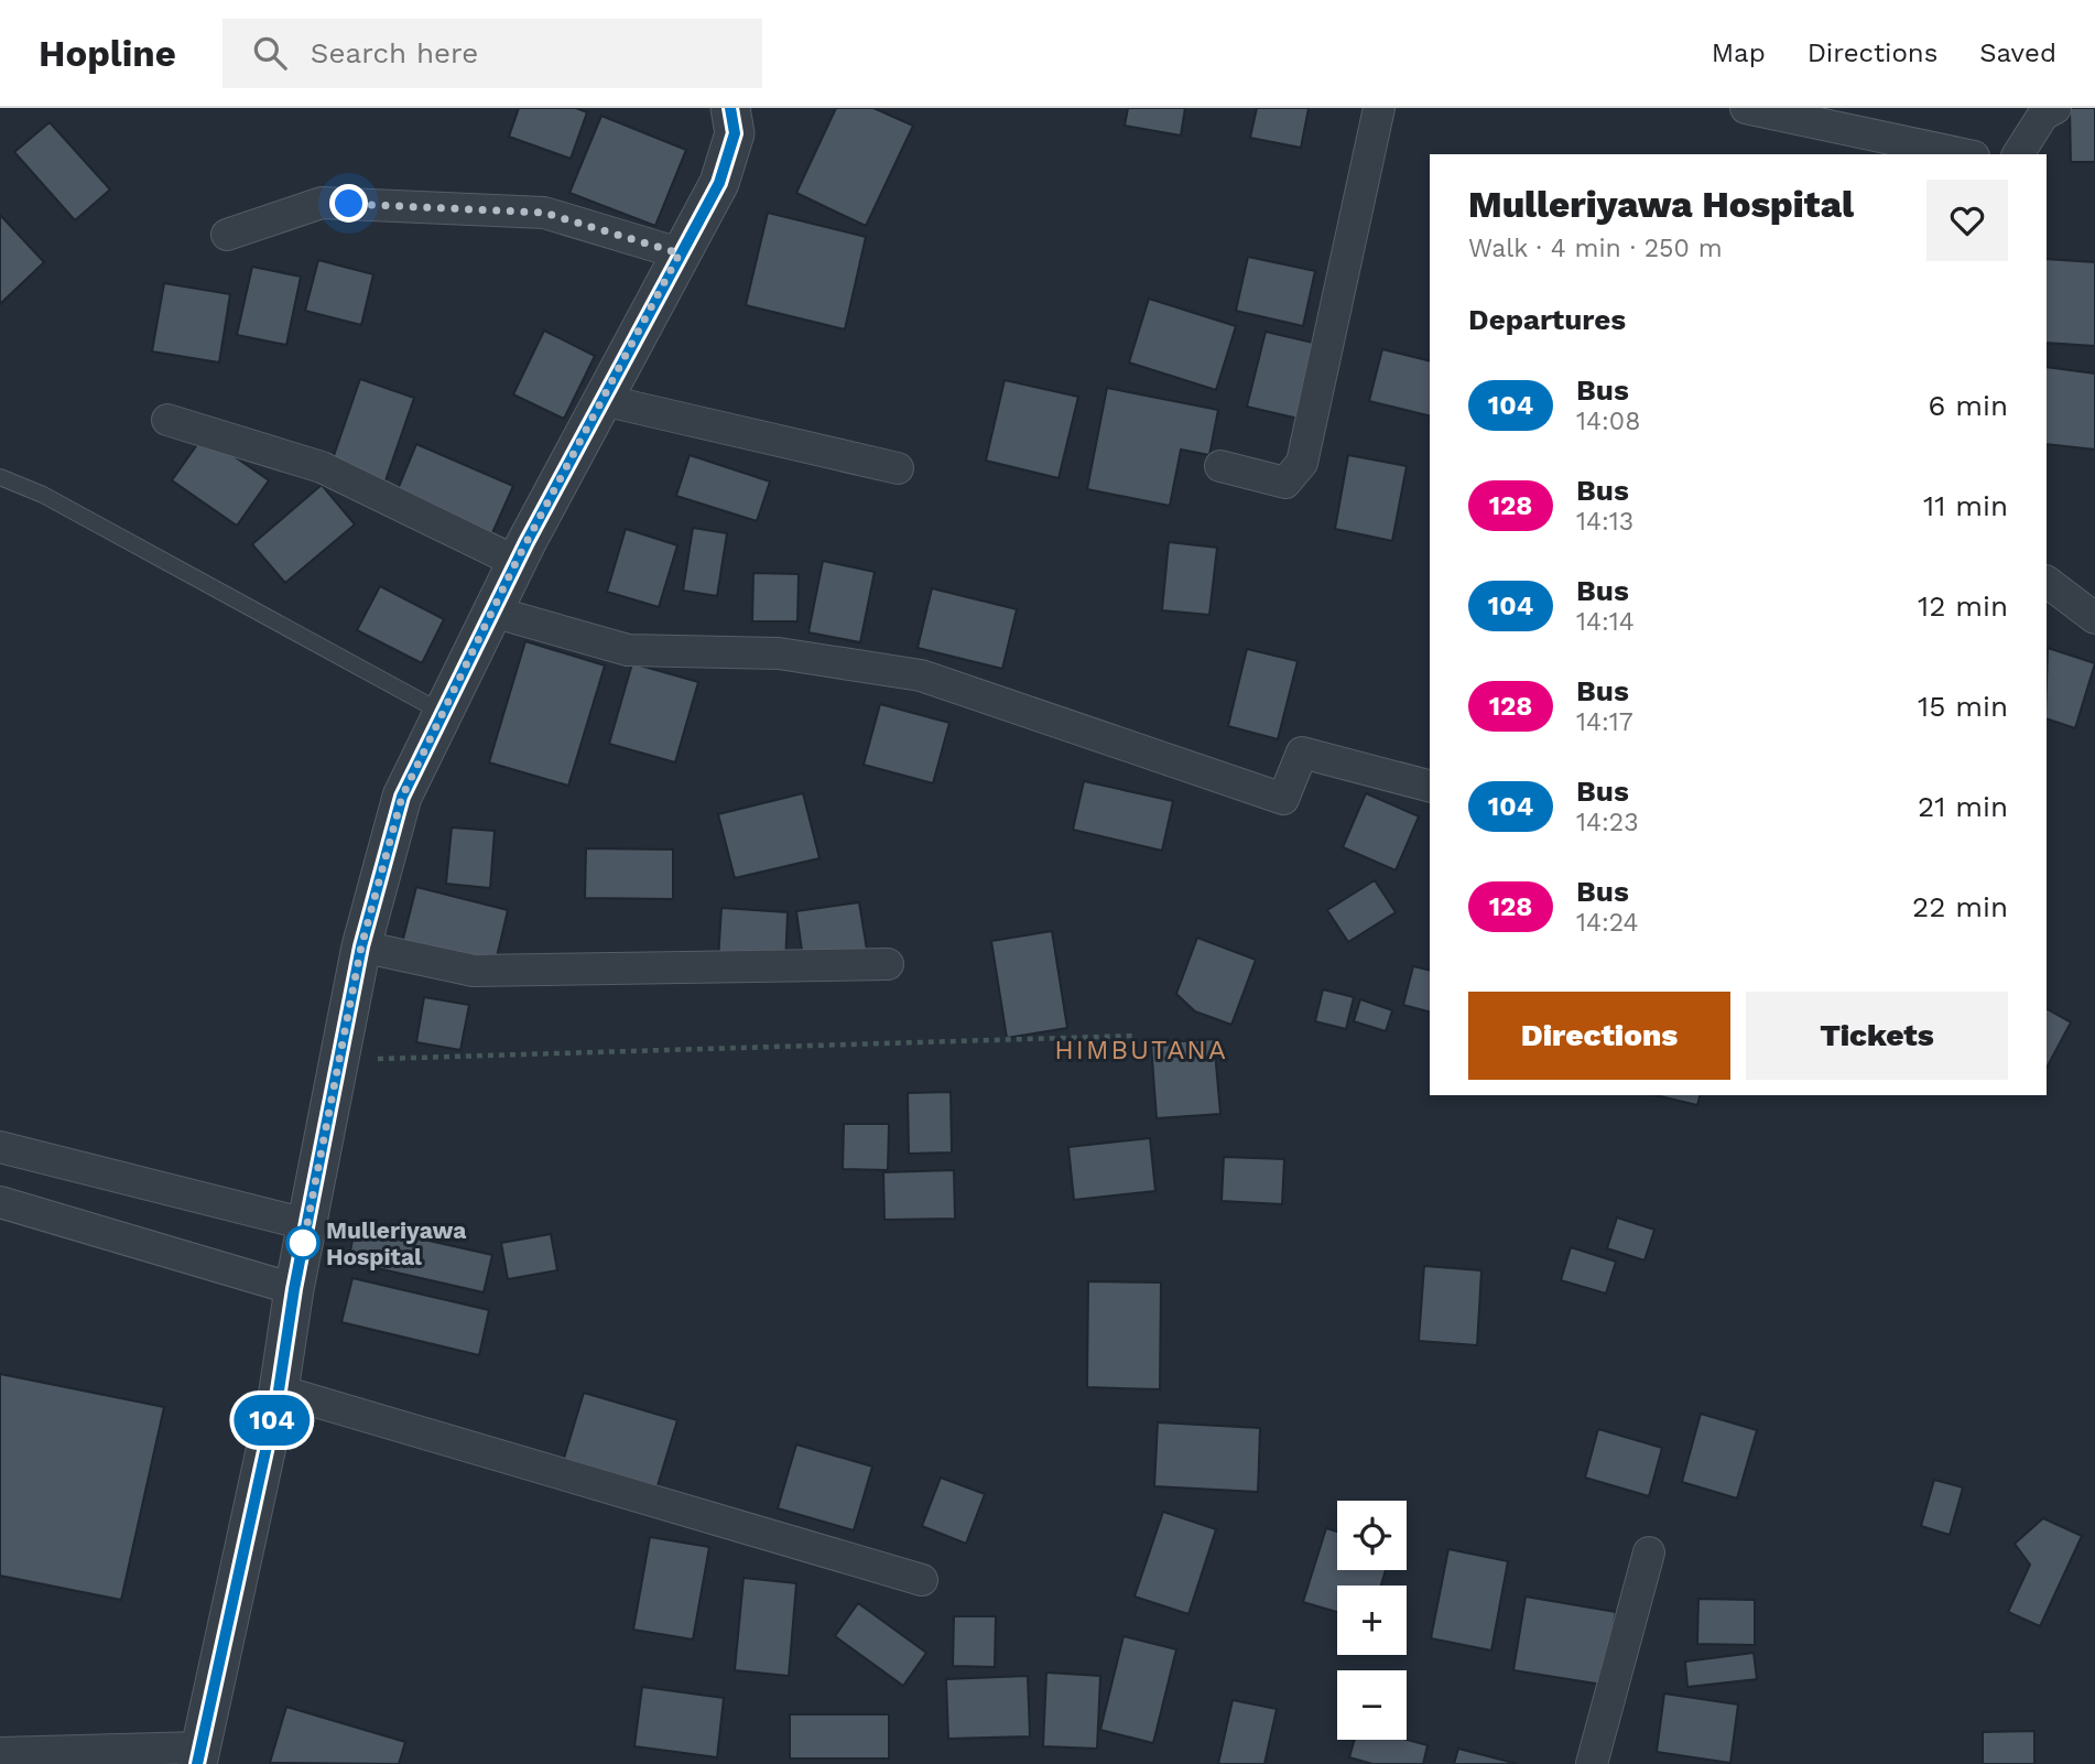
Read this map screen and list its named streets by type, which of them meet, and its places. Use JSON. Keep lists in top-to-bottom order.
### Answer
{
  "districts": ["HIMBUTANA"],
  "places": ["Mulleriyawa Hospital"],
  "lines": ["bus line 104"],
  "page": {
    "header": "Hopline",
    "search": "Search here",
    "nav": ["Map", "Directions", "Saved"],
    "on_map": "104",
    "heading": [
      ["Mulleriyawa Hospital", "Walk · 4 min · 250 m"],
      "Departures"
    ],
    "list": [
      {
        "mark": "104",
        "name": "Bus",
        "note": "14:08",
        "value": "6 min"
      },
      {
        "mark": "128",
        "name": "Bus",
        "note": "14:13",
        "value": "11 min"
      },
      {
        "mark": "104",
        "name": "Bus",
        "note": "14:14",
        "value": "12 min"
      },
      {
        "mark": "128",
        "name": "Bus",
        "note": "14:17",
        "value": "15 min"
      },
      {
        "mark": "104",
        "name": "Bus",
        "note": "14:23",
        "value": "21 min"
      },
      {
        "mark": "128",
        "name": "Bus",
        "note": "14:24",
        "value": "22 min"
      }
    ],
    "buttons": ["Directions", "Tickets"],
    "map_buttons": ["+", "−"]
  }
}
